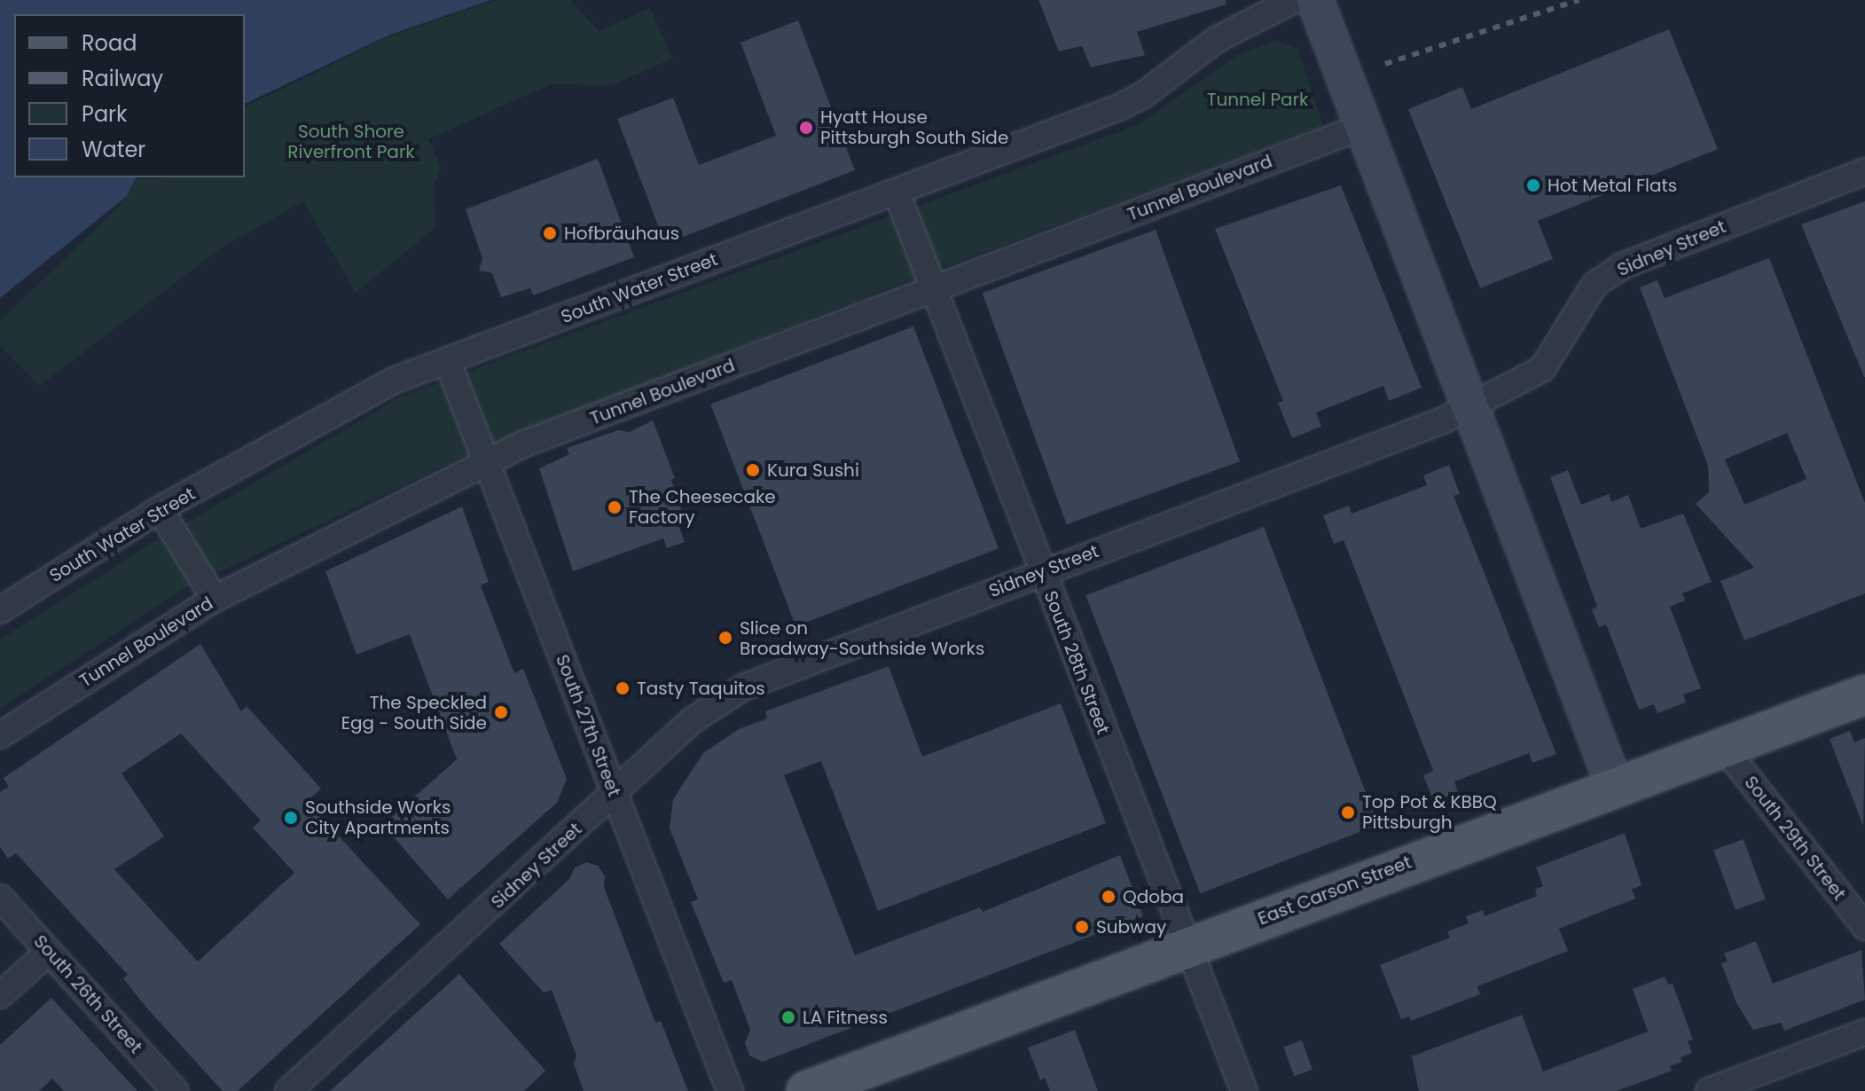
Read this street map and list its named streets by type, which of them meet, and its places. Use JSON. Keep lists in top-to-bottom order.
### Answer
{
  "streets": {
    "main road": ["East Carson Street"],
    "street": [
      "Tunnel Boulevard",
      "Sidney Street",
      "South Water Street",
      "South 28th Street",
      "South 27th Street",
      "South 29th Street",
      "South 26th Street"
    ]
  },
  "crossings": [
    ["Tunnel Boulevard", "South 28th Street"],
    ["Tunnel Boulevard", "South 27th Street"],
    ["Sidney Street", "South 28th Street"],
    ["Sidney Street", "South 27th Street"],
    ["South Water Street", "South 28th Street"],
    ["South Water Street", "South 27th Street"],
    ["South 28th Street", "East Carson Street"],
    ["South 29th Street", "East Carson Street"]
  ],
  "parks": ["Tunnel Park", "South Shore Riverfront Park"],
  "places": [
    "Hyatt House Pittsburgh South Side",
    "Hot Metal Flats",
    "Hofbräuhaus",
    "Kura Sushi",
    "The Cheesecake Factory",
    "Slice on Broadway-Southside Works",
    "Tasty Taquitos",
    "The Speckled Egg - South Side",
    "Top Pot & KBBQ Pittsburgh",
    "Southside Works City Apartments",
    "Qdoba",
    "Subway",
    "LA Fitness"
  ],
  "legend": [
    "Road",
    "Railway",
    "Park",
    "Water"
  ]
}
